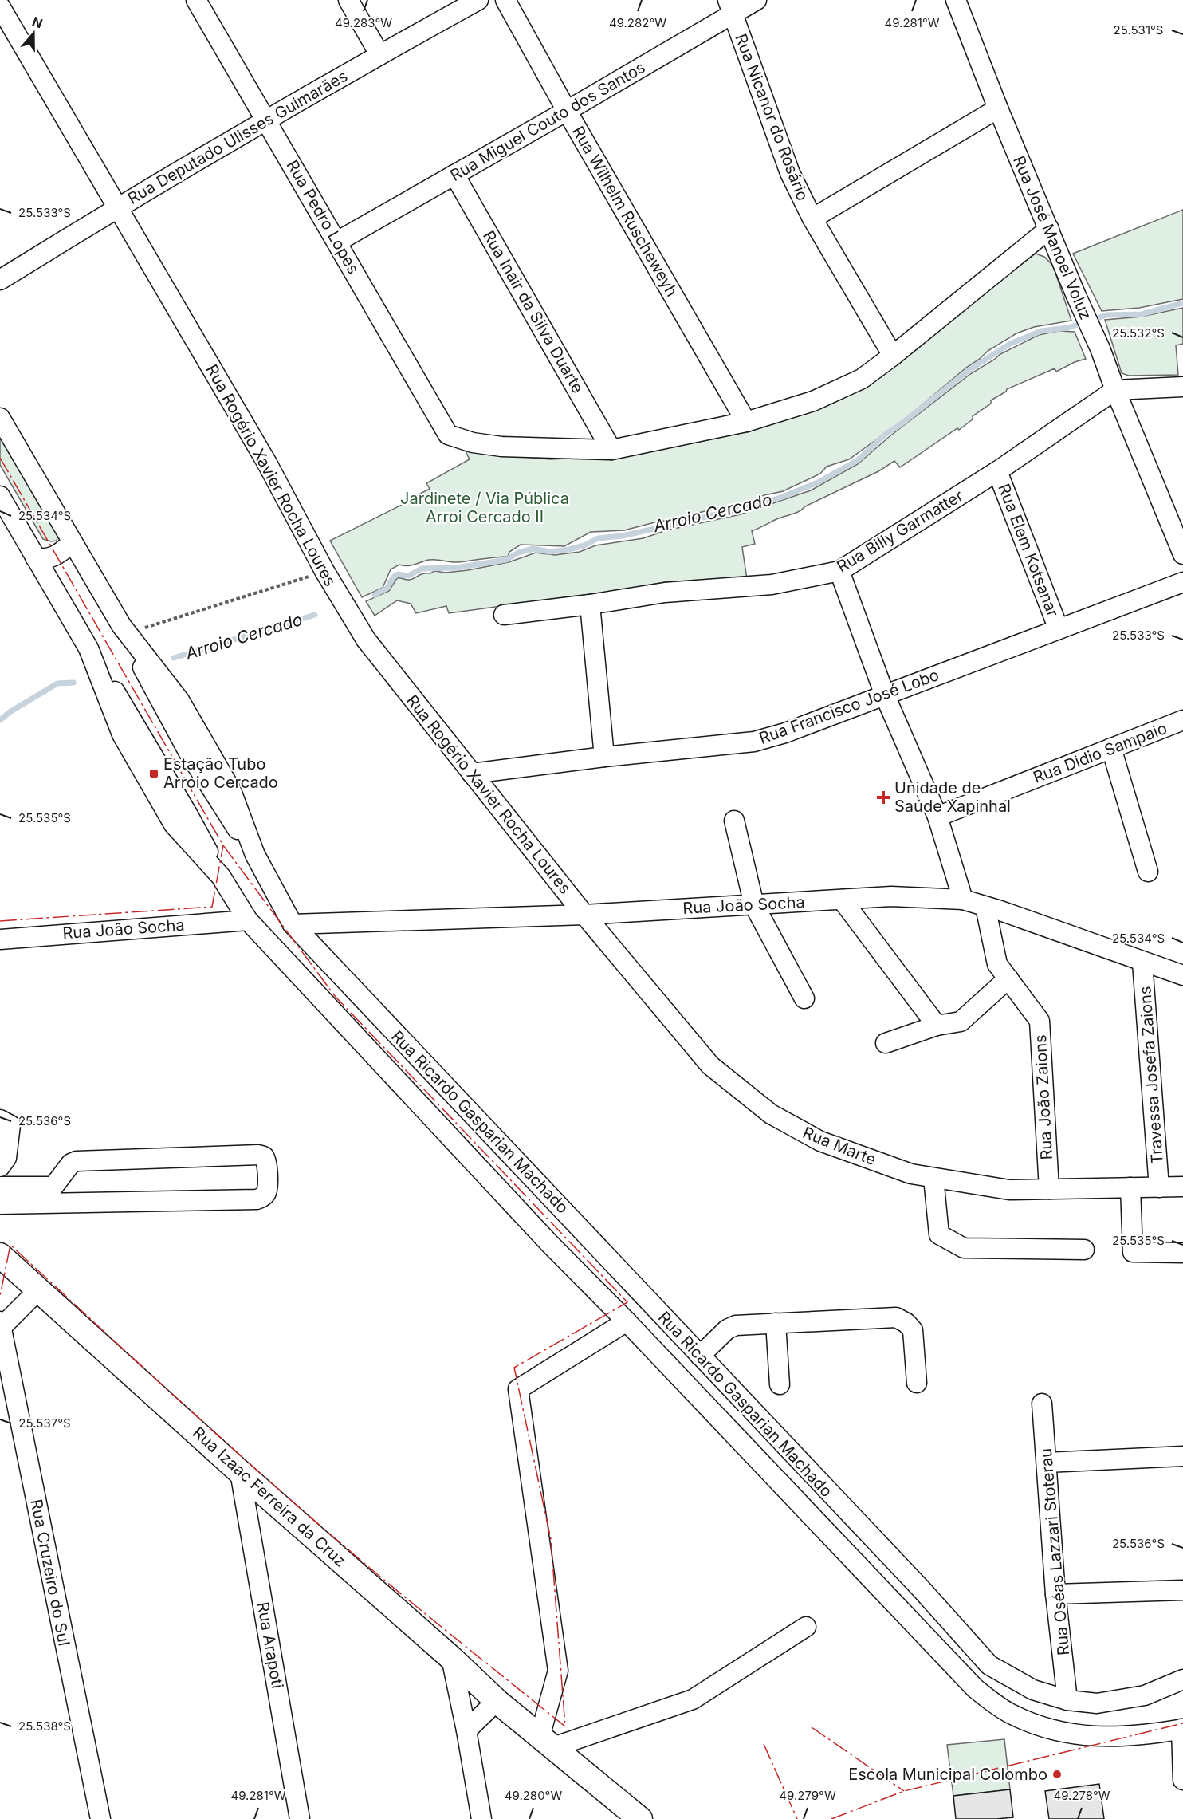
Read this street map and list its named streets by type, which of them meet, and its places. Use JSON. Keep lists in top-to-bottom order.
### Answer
{
  "streets": {
    "main road": ["Rua Izaac Ferreira da Cruz"],
    "street": [
      "Rua Nicanor do Rosário",
      "Rua Miguel Couto dos Santos",
      "Rua Deputado Ulisses Guimarães",
      "Rua Wilhelm Ruscheweyh",
      "Rua Pedro Lopes",
      "Rua José Manoel Voluz",
      "Rua Inair da Silva Duarte",
      "Rua Rogério Xavier Rocha Loures",
      "Rua Billy Garmatter",
      "Rua Elem Kotsanar",
      "Rua Francisco José Lobo",
      "Rua Didio Sampaio",
      "Rua João Socha",
      "Travessa Josefa Zaions",
      "Rua João Zaions",
      "Rua Ricardo Gasparian Machado",
      "Rua Marte",
      "Rua Oséas Lazzari Stoterau",
      "Rua Cruzeiro do Sul",
      "Rua Arapoti"
    ]
  },
  "crossings": [
    ["Rua Nicanor do Rosário", "Rua Miguel Couto dos Santos"],
    ["Rua Miguel Couto dos Santos", "Rua Wilhelm Ruscheweyh"],
    ["Rua Miguel Couto dos Santos", "Rua Pedro Lopes"],
    ["Rua Miguel Couto dos Santos", "Rua Inair da Silva Duarte"],
    ["Rua Deputado Ulisses Guimarães", "Rua Pedro Lopes"],
    ["Rua Deputado Ulisses Guimarães", "Rua Rogério Xavier Rocha Loures"],
    ["Rua Pedro Lopes", "Rua Inair da Silva Duarte"],
    ["Rua José Manoel Voluz", "Rua Billy Garmatter"],
    ["Rua Rogério Xavier Rocha Loures", "Rua Francisco José Lobo"],
    ["Rua Rogério Xavier Rocha Loures", "Rua João Socha"],
    ["Rua Rogério Xavier Rocha Loures", "Rua Marte"],
    ["Rua Billy Garmatter", "Rua Elem Kotsanar"],
    ["Rua Elem Kotsanar", "Rua Francisco José Lobo"],
    ["Rua João Socha", "Travessa Josefa Zaions"],
    ["Rua João Socha", "Rua João Zaions"],
    ["Rua João Socha", "Rua Ricardo Gasparian Machado"],
    ["Rua João Socha", "Rua Marte"],
    ["Travessa Josefa Zaions", "Rua Marte"],
    ["Rua João Zaions", "Rua Marte"],
    ["Rua Ricardo Gasparian Machado", "Rua Oséas Lazzari Stoterau"],
    ["Rua Izaac Ferreira da Cruz", "Rua Cruzeiro do Sul"],
    ["Rua Izaac Ferreira da Cruz", "Rua Arapoti"]
  ],
  "water": ["Arroio Cercado"],
  "parks": ["Jardinete / Via Pública Arroi Cercado II"],
  "places": {
    "transit": ["Estação Tubo Arroio Cercado"],
    "health": ["Unidade de Saúde Xapinhal"],
    "other": ["Escola Municipal Colombo"]
  },
  "north": "top",
  "coordinates": [
    "49.283°W",
    "49.282°W",
    "49.281°W",
    "25.531°S",
    "25.533°S",
    "25.532°S",
    "25.534°S",
    "25.535°S",
    "25.536°S",
    "25.537°S",
    "25.538°S",
    "49.280°W",
    "49.279°W",
    "49.278°W"
  ]
}
